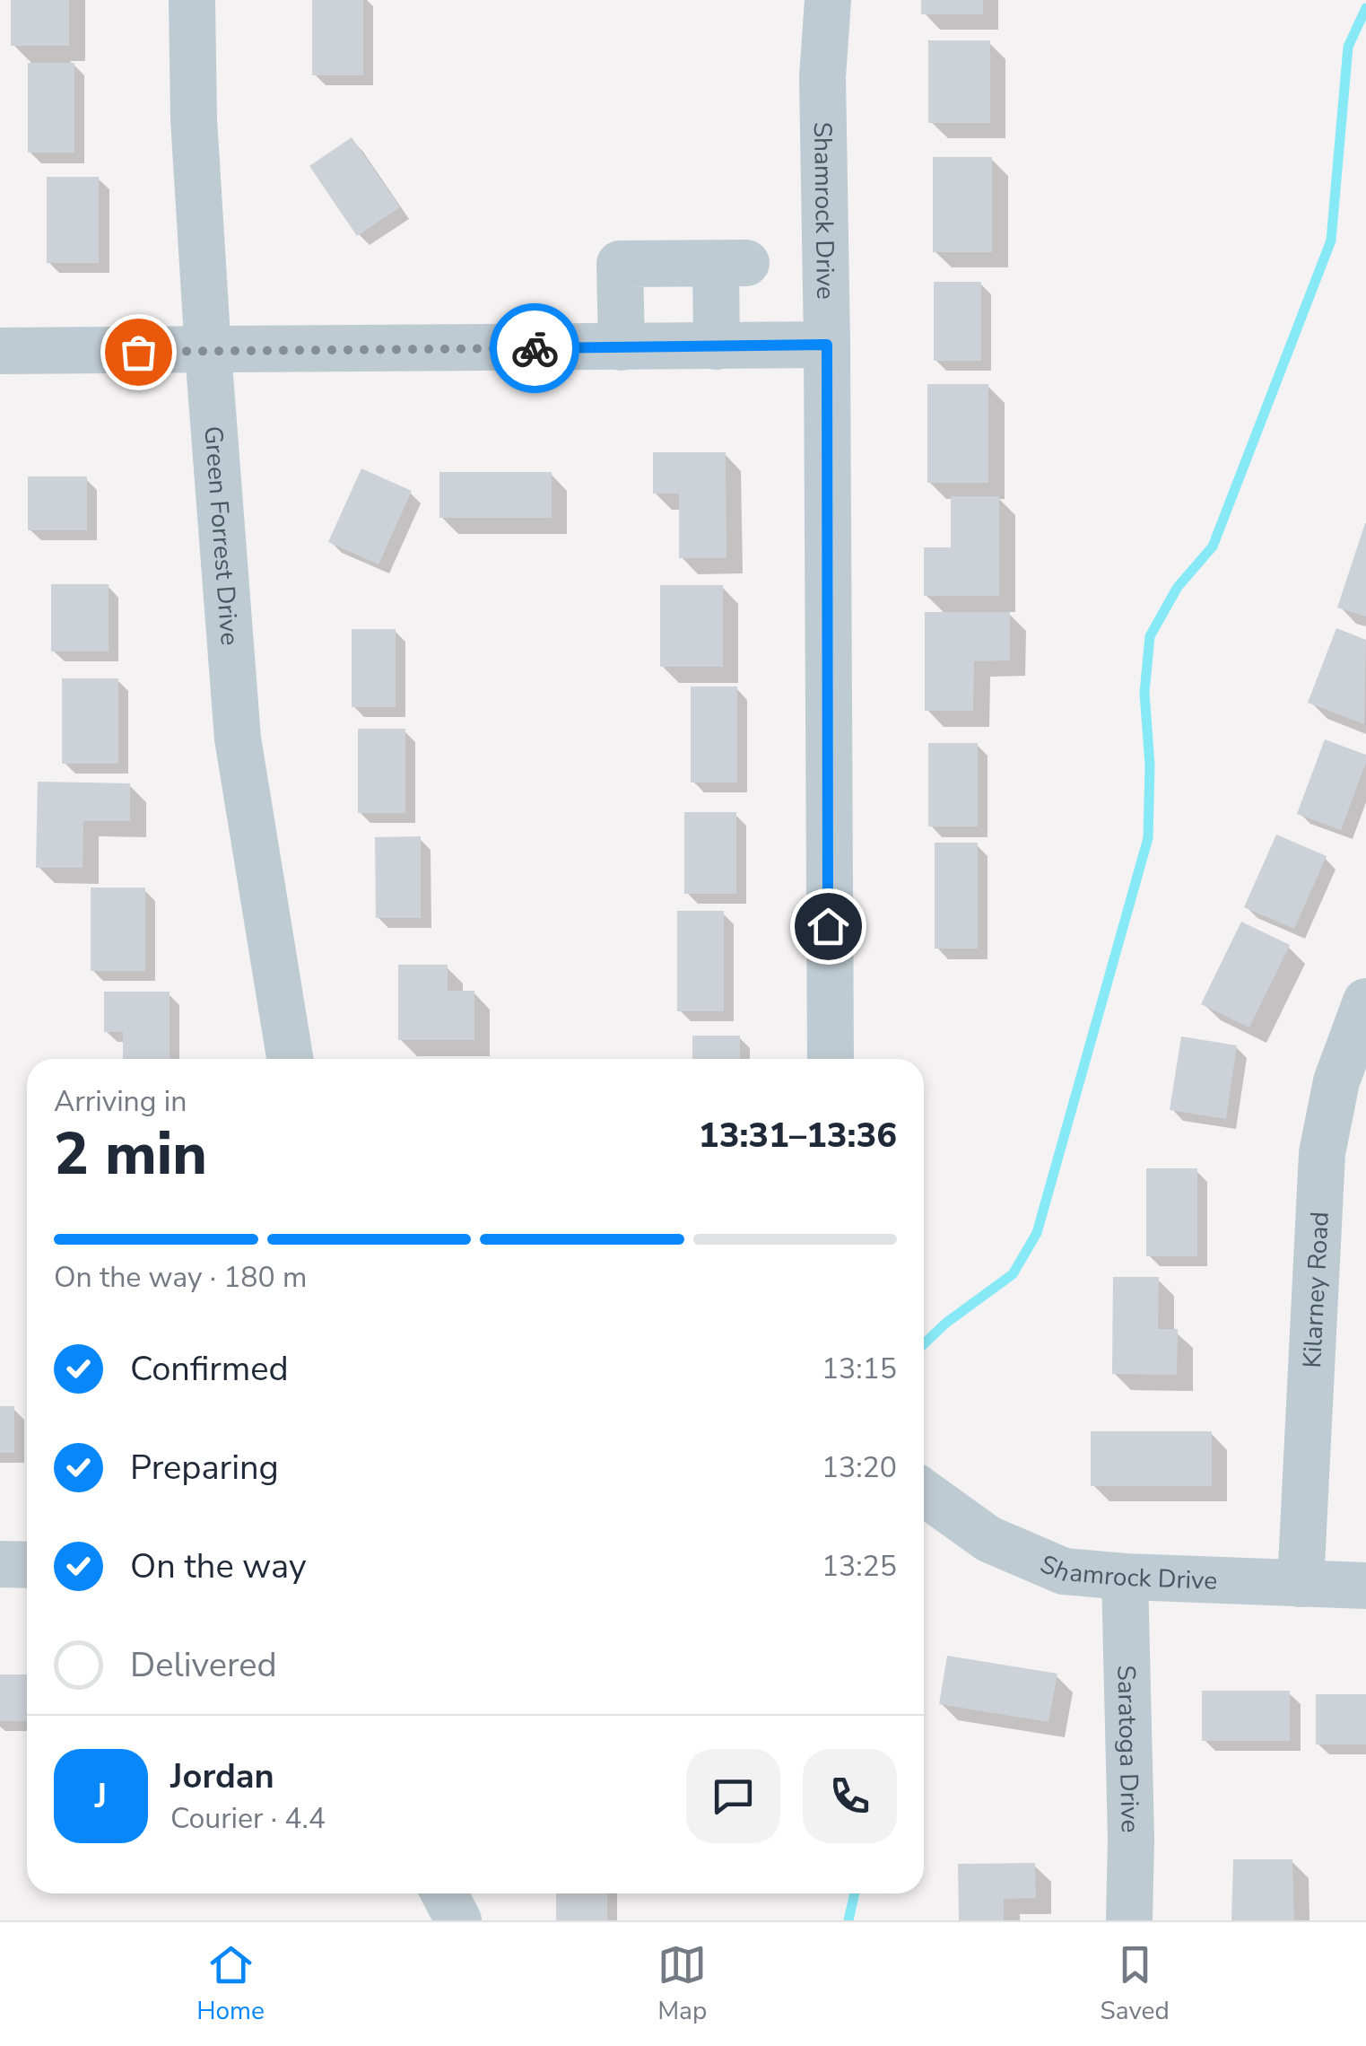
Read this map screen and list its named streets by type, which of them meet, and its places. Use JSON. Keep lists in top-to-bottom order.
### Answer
{
  "streets": {
    "street": [
      "Shamrock Drive",
      "Green Forrest Drive",
      "Kilarney Road",
      "Saratoga Drive"
    ]
  },
  "crossings": [
    ["Shamrock Drive", "Kilarney Road"],
    ["Shamrock Drive", "Saratoga Drive"]
  ],
  "page": {
    "heading": ["2 min", "Arriving in", "13:31–13:36"],
    "panel": ["Jordan", "Courier · 4.4"],
    "bar": "On the way · 180 m",
    "list": [
      ["Confirmed", "13:15"],
      ["Preparing", "13:20"],
      ["On the way", "13:25"],
      "Delivered"
    ],
    "round": "J",
    "tabs": ["Home", "Map", "Saved"]
  }
}
